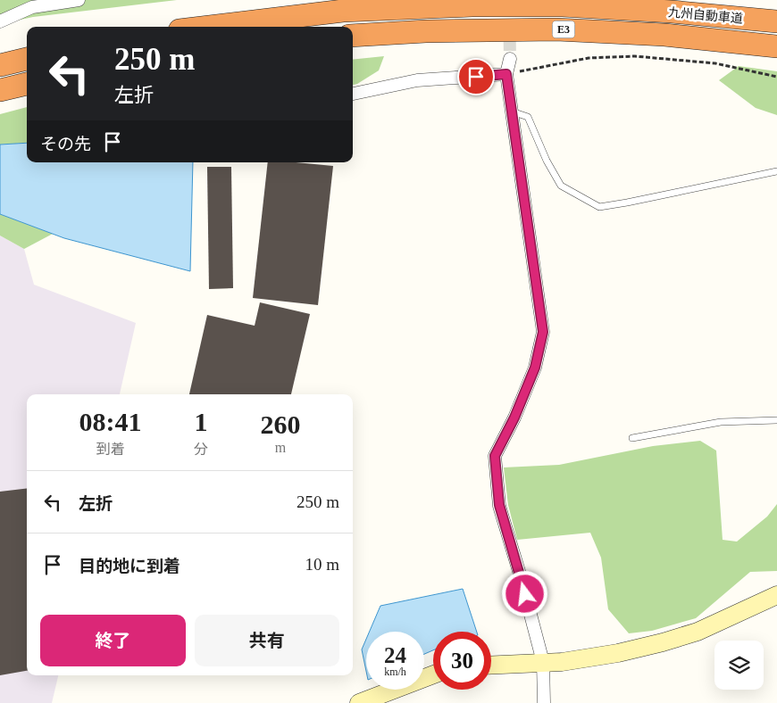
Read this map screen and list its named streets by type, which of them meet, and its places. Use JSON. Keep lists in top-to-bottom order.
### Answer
{
  "streets": {
    "highway": ["九州自動車道", "E3"]
  },
  "page": {
    "turn": ["250 m", "左折"],
    "then": "その先",
    "eta": [
      "08:41",
      "到着",
      "1",
      "分",
      "260",
      "m"
    ],
    "list": [
      {
        "name": "左折",
        "value": "250 m"
      },
      {
        "name": "目的地に到着",
        "value": "10 m"
      }
    ],
    "buttons": ["終了", "共有"],
    "speed": "24 km/h",
    "limit": "30"
  }
}
